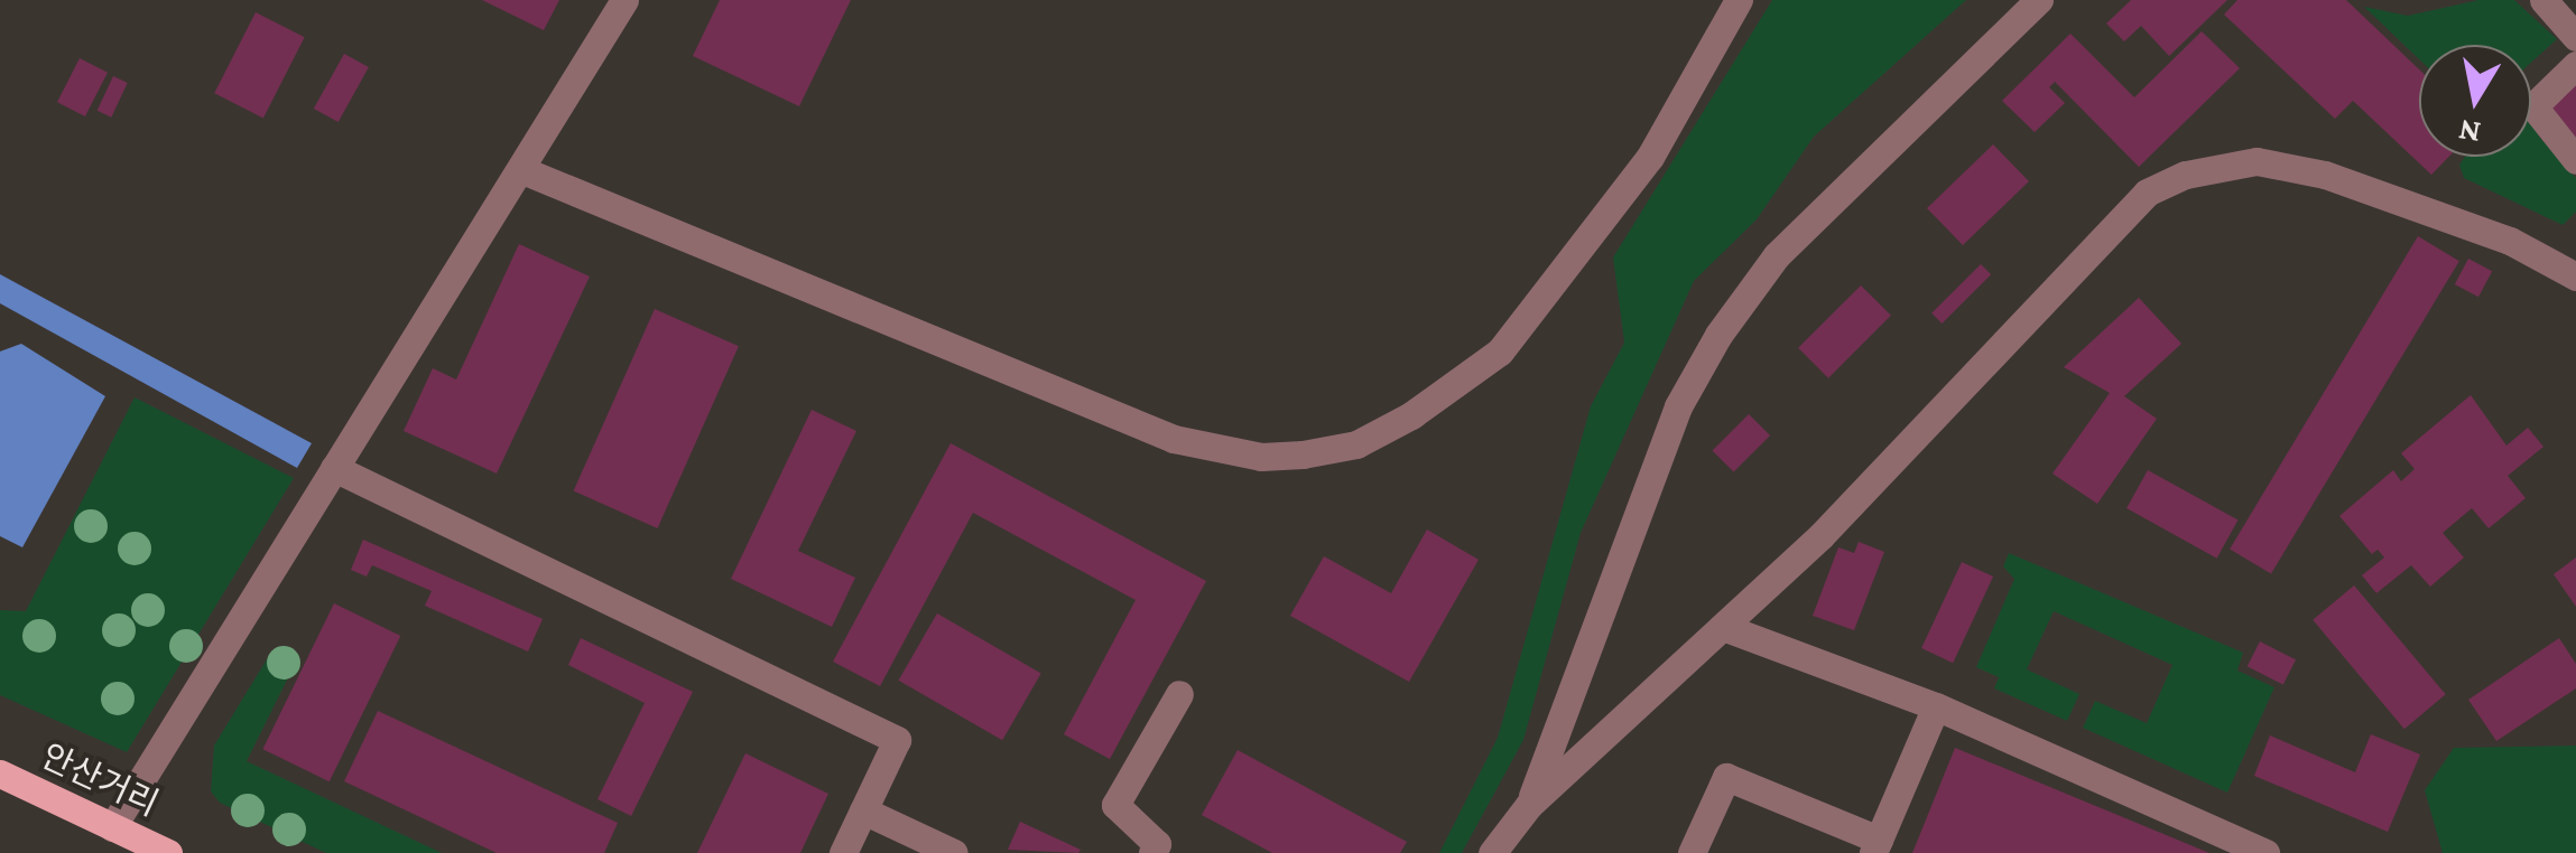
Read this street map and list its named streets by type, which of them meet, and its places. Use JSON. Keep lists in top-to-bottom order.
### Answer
{
  "streets": {
    "main road": ["안산거리"]
  },
  "north": "bottom"
}
